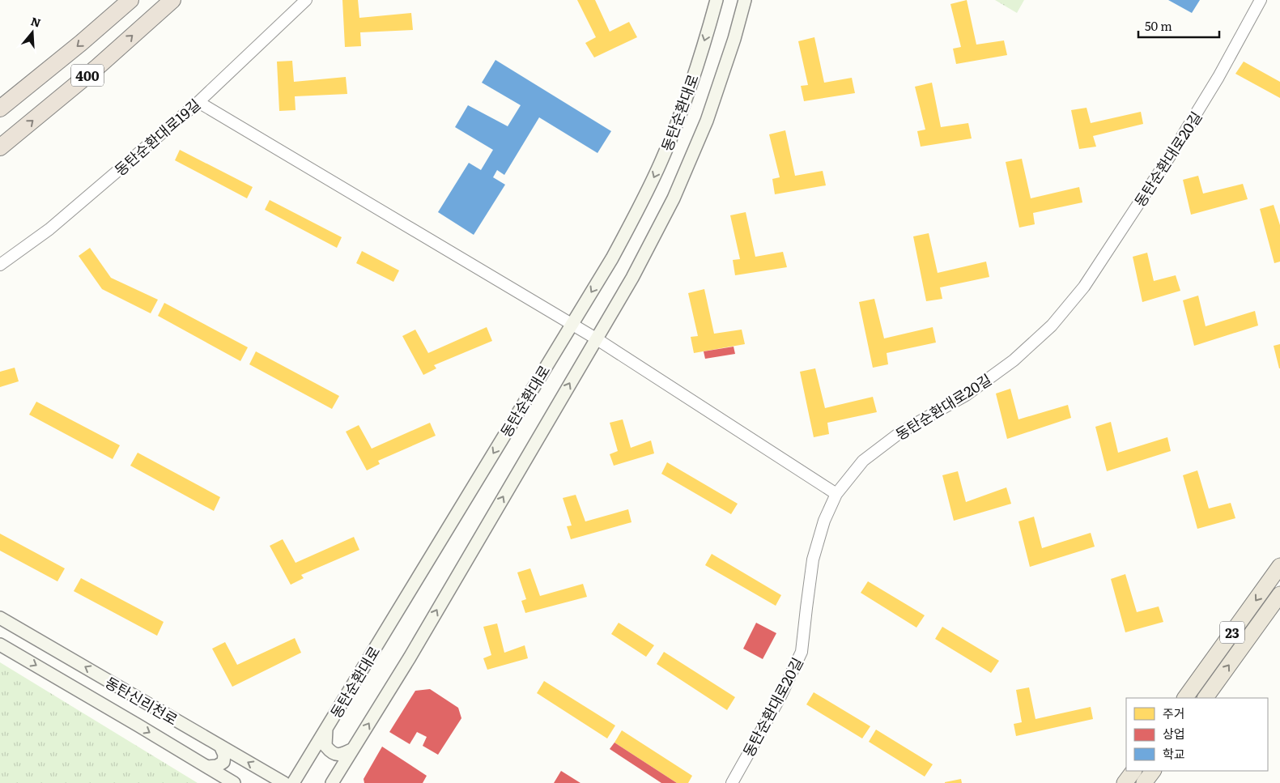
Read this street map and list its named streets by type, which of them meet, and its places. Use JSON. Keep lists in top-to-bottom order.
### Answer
{
  "streets": {
    "highway": ["400", "23"],
    "main road": ["동탄순환대로", "동탄신리천로"],
    "street": ["동탄순환대로19길", "동탄순환대로20길"]
  },
  "legend": ["주거", "상업", "학교"],
  "scale_bar": "50 m",
  "north": "top"
}
